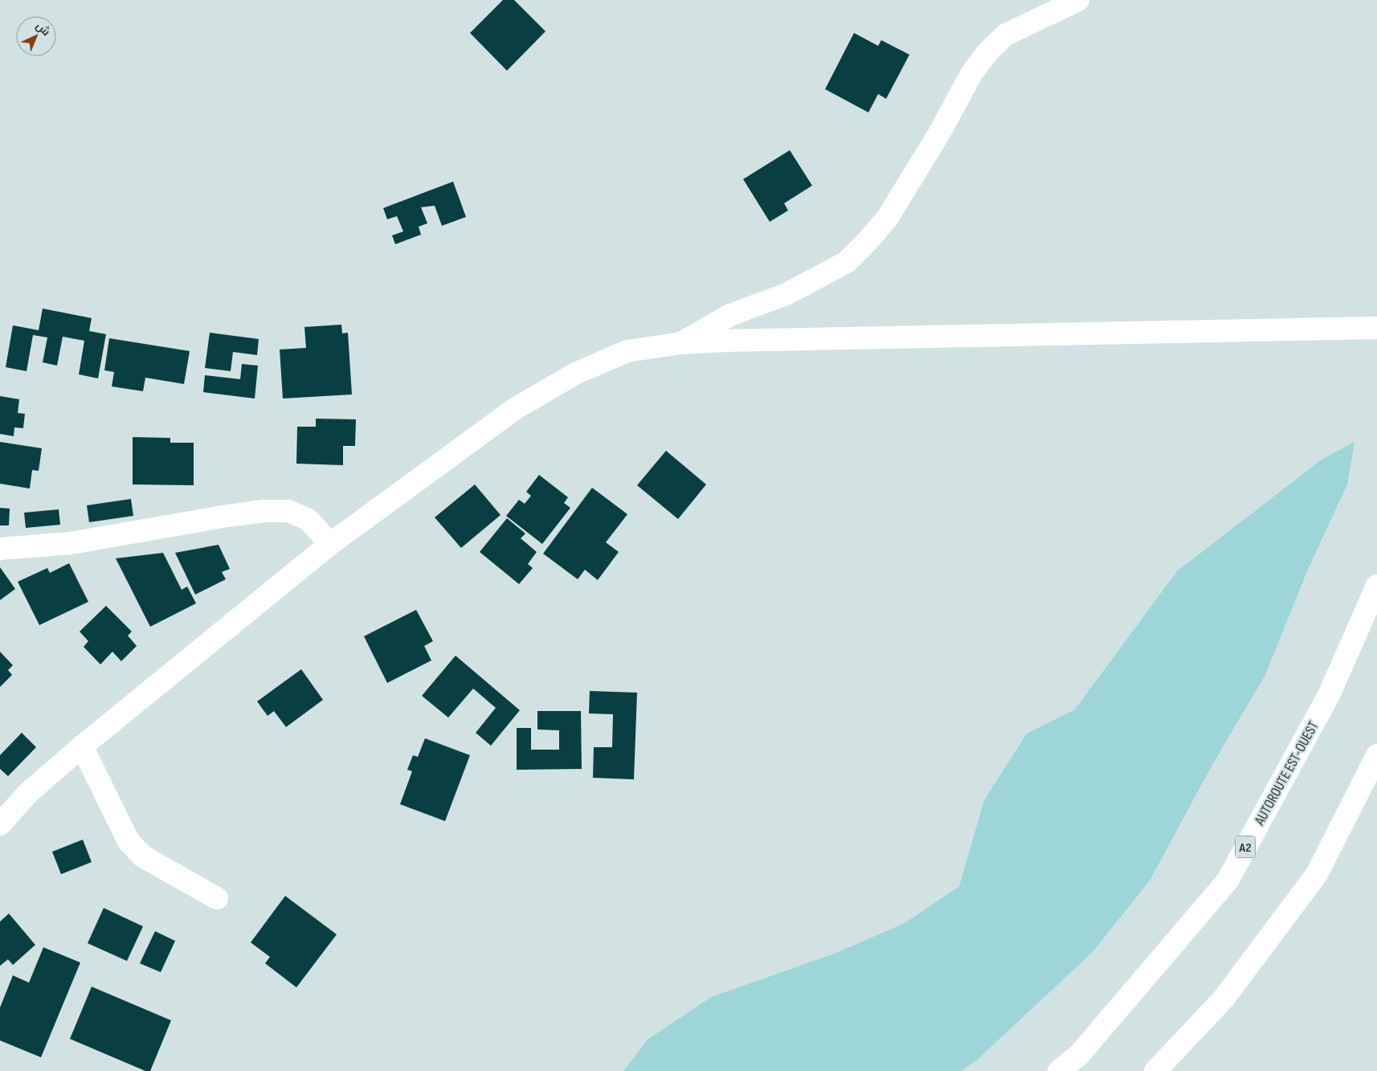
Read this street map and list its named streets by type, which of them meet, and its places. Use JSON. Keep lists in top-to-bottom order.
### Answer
{
  "streets": {
    "main road": ["AUTOROUTE EST-OUEST", "A2"]
  },
  "north": "top right"
}
